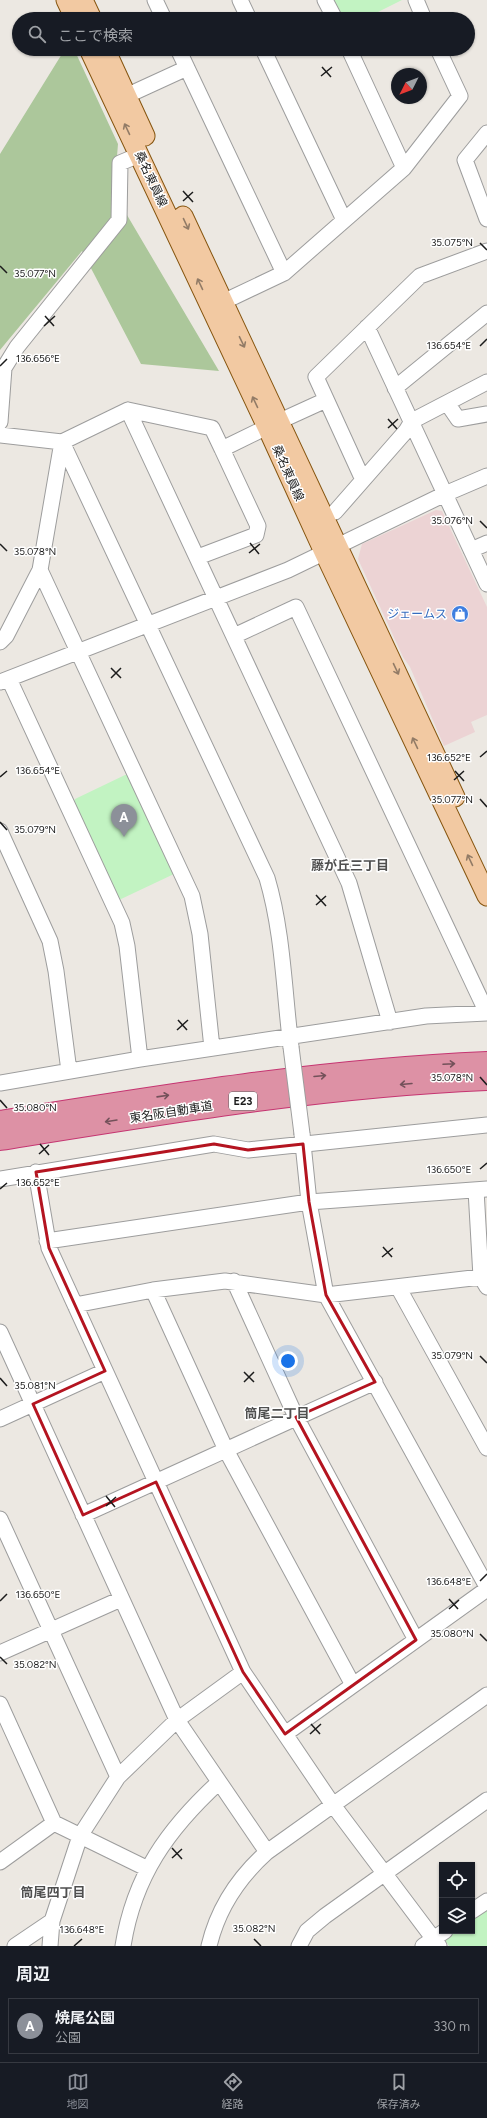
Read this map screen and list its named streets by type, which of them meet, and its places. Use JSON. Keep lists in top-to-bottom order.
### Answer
{
  "streets": {
    "highway": ["E23", "東名阪自動車道"],
    "main road": ["桑名東員線"]
  },
  "districts": ["藤が丘三丁目", "筒尾二丁目", "筒尾四丁目"],
  "places": {
    "shop": ["ジェームス"]
  },
  "north": "bottom left",
  "page": {
    "search": "ここで検索",
    "pins": "A",
    "heading": "周辺",
    "list": [
      {
        "mark": "A",
        "name": "焼尾公園",
        "note": "公園",
        "value": "330 m"
      }
    ],
    "nav": ["地図", "経路", "保存済み"]
  },
  "coordinates": [
    "35.075°N",
    "35.077°N",
    "136.654°E",
    "136.656°E",
    "35.076°N",
    "35.078°N",
    "136.652°E",
    "35.079°N",
    "35.080°N",
    "136.650°E",
    "35.081°N",
    "136.648°E",
    "35.082°N"
  ]
}
